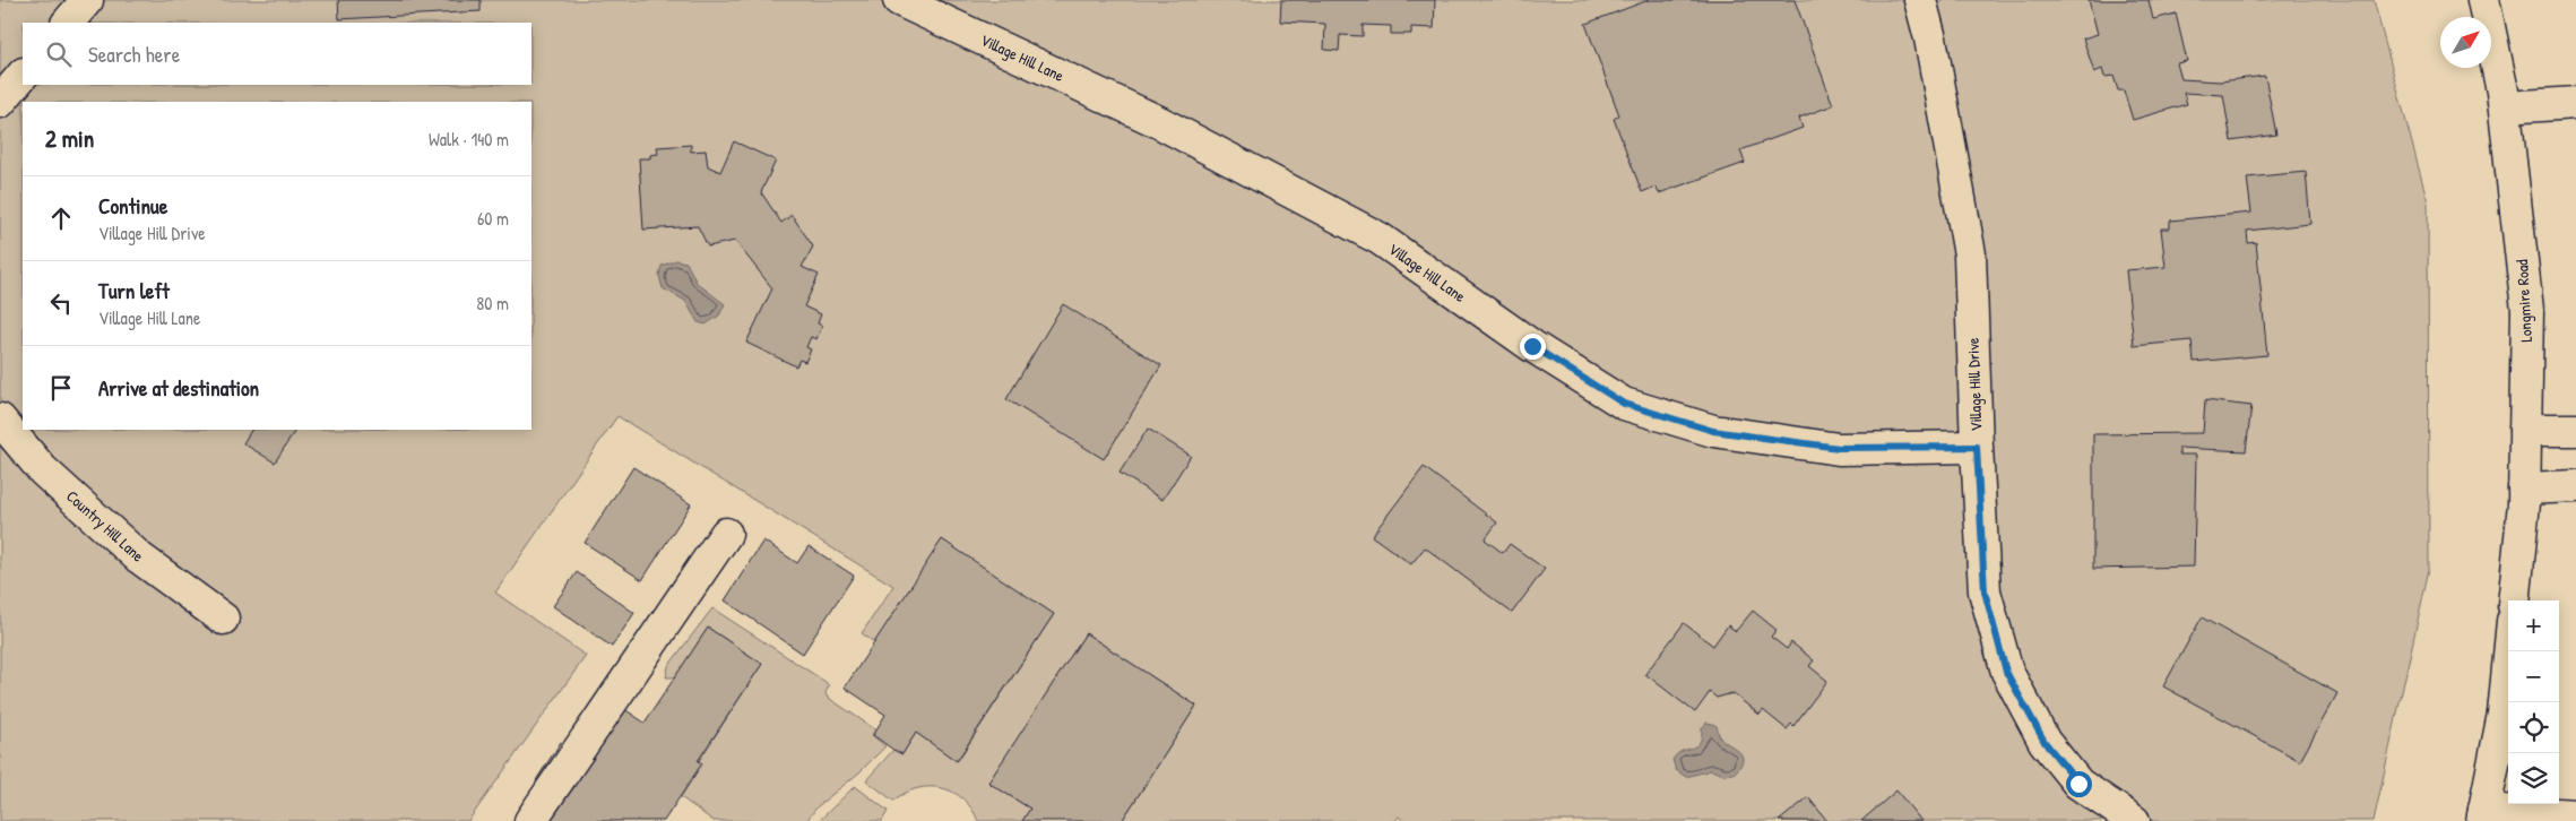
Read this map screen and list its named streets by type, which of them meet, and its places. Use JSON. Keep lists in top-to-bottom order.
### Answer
{
  "streets": {
    "street": [
      "Village Hill Lane",
      "Longmire Road",
      "Village Hill Drive",
      "Country Hill Lane"
    ]
  },
  "crossings": [
    ["Village Hill Lane", "Village Hill Drive"]
  ],
  "north": "top right",
  "page": {
    "search": "Search here",
    "heading": ["2 min", "Walk · 140 m"],
    "list": [
      ["Continue", "Village Hill Drive", "60 m"],
      ["Turn left", "Village Hill Lane", "80 m"],
      "Arrive at destination"
    ],
    "map_buttons": ["+", "−"]
  }
}
